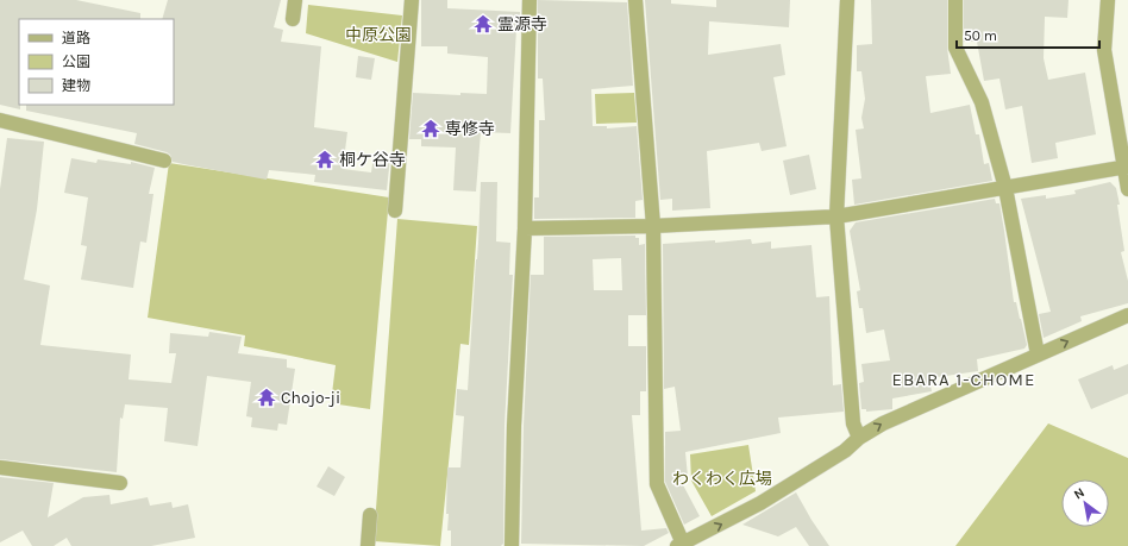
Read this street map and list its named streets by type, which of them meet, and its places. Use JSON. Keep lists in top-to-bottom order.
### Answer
{
  "districts": ["EBARA 1-CHOME"],
  "parks": ["中原公園", "わくわく広場"],
  "places": {
    "temple": [
      "霊源寺",
      "専修寺",
      "桐ケ谷寺",
      "Chojo-ji"
    ]
  },
  "legend": ["道路", "公園", "建物"],
  "scale_bar": "50 m",
  "north": "top left"
}
